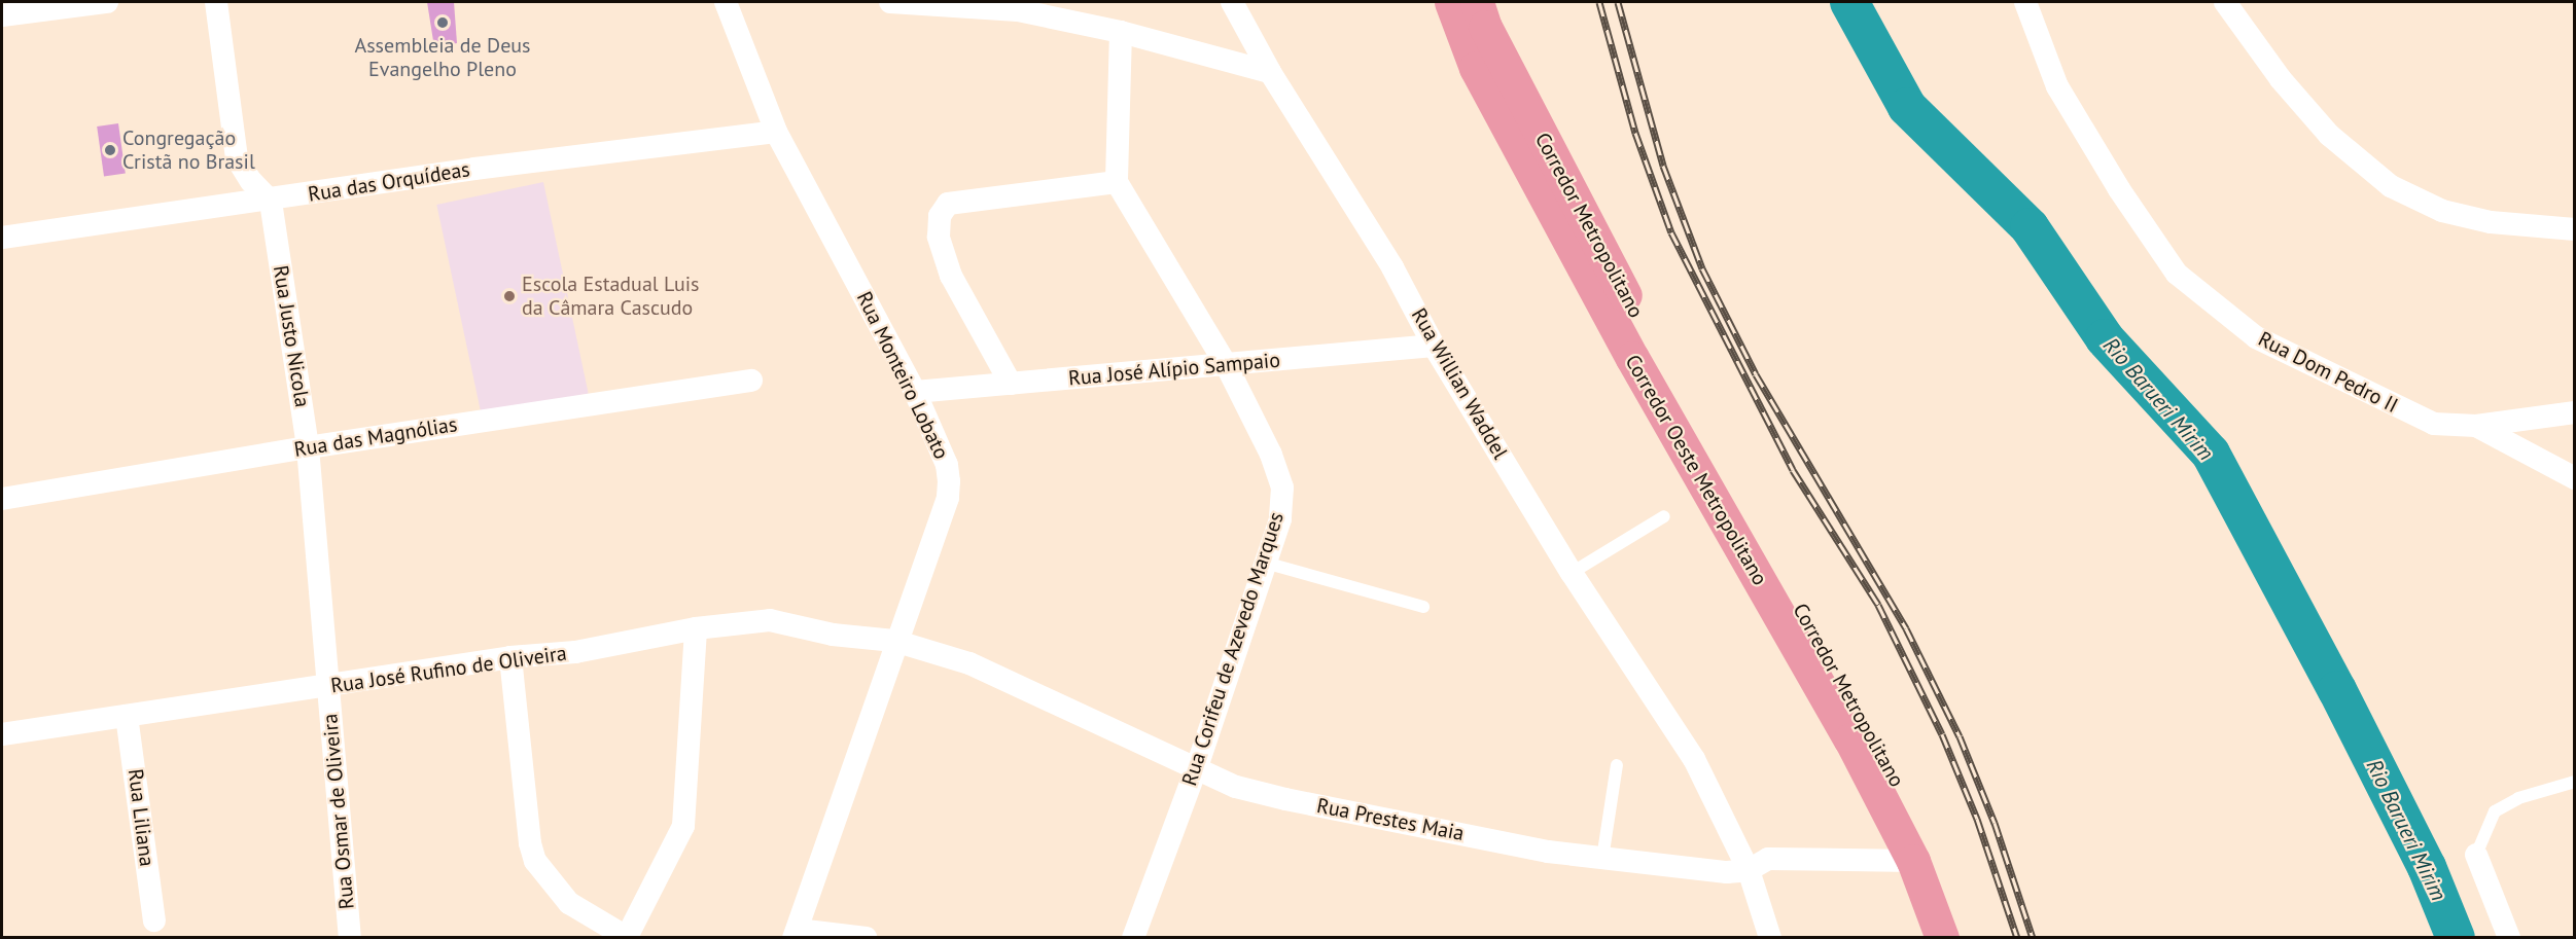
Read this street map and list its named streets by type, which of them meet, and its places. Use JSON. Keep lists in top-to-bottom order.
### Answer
{
  "streets": {
    "main road": ["Corredor Metropolitano", "Corredor Oeste Metropolitano"],
    "street": [
      "Rua das Orquídeas",
      "Rua Justo Nicola",
      "Rua José Alípio Sampaio",
      "Rua Dom Pedro II",
      "Rua Monteiro Lobato",
      "Rua Willian Waddel",
      "Rua das Magnólias",
      "Rua Corifeu de Azevedo Marques",
      "Rua José Rufino de Oliveira",
      "Rua Osmar de Oliveira",
      "Rua Liliana",
      "Rua Prestes Maia"
    ]
  },
  "crossings": [
    ["Rua das Orquídeas", "Rua Justo Nicola"],
    ["Rua das Orquídeas", "Rua Monteiro Lobato"],
    ["Rua Justo Nicola", "Rua das Magnólias"],
    ["Rua Justo Nicola", "Rua José Rufino de Oliveira"],
    ["Rua Justo Nicola", "Rua Osmar de Oliveira"],
    ["Rua José Alípio Sampaio", "Rua Monteiro Lobato"],
    ["Rua José Alípio Sampaio", "Rua Willian Waddel"],
    ["Rua José Alípio Sampaio", "Rua Corifeu de Azevedo Marques"],
    ["Rua Monteiro Lobato", "Rua José Rufino de Oliveira"],
    ["Rua Monteiro Lobato", "Rua Prestes Maia"],
    ["Rua Willian Waddel", "Rua Prestes Maia"],
    ["Corredor Oeste Metropolitano", "Rua Prestes Maia"],
    ["Rua Corifeu de Azevedo Marques", "Rua Prestes Maia"],
    ["Rua José Rufino de Oliveira", "Rua Osmar de Oliveira"],
    ["Rua José Rufino de Oliveira", "Rua Liliana"],
    ["Rua José Rufino de Oliveira", "Rua Prestes Maia"]
  ],
  "water": ["Rio Barueri Mirim"],
  "places": ["Assembleia de Deus Evangelho Pleno", "Congregação Cristã no Brasil", "Escola Estadual Luis da Câmara Cascudo"]
}
